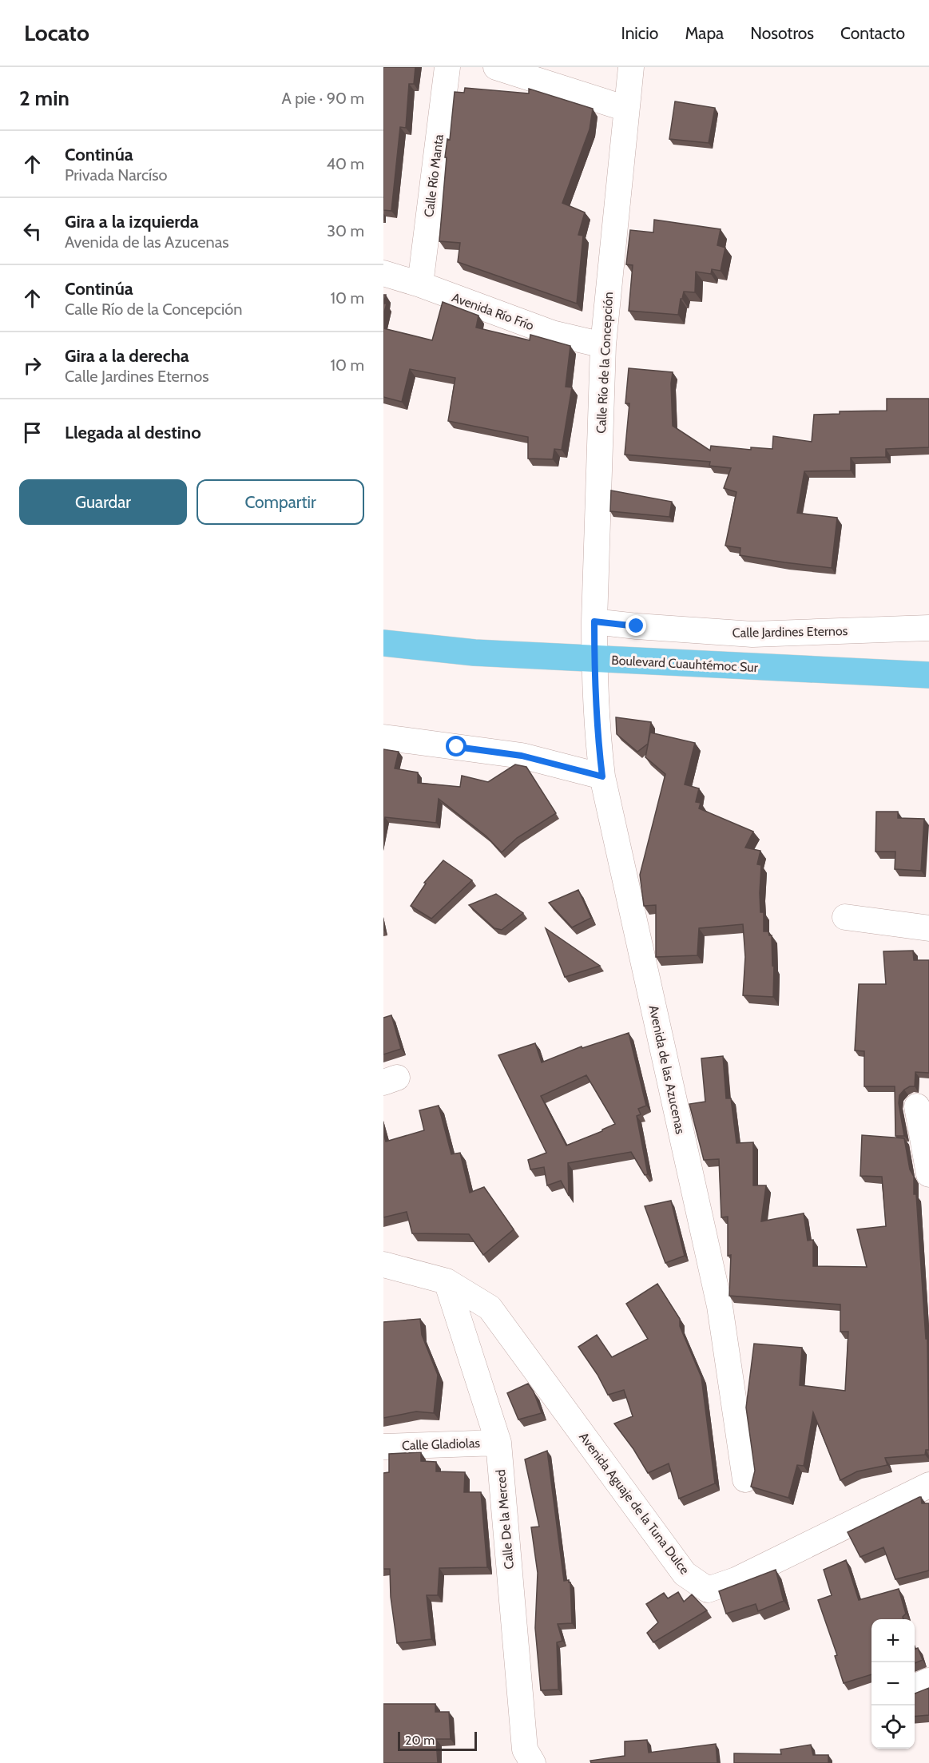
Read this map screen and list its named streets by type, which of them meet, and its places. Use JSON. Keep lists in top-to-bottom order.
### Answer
{
  "streets": {
    "main road": ["Boulevard Cuauhtémoc Sur"],
    "street": [
      "Calle Río Manta",
      "Avenida Río Frío",
      "Calle Río de la Concepción",
      "Calle Jardines Eternos",
      "Avenida de las Azucenas",
      "Calle Gladiolas",
      "Avenida Aguaje de la Tuna Dulce",
      "Calle De la Merced"
    ]
  },
  "crossings": [
    ["Calle Río Manta", "Avenida Río Frío"],
    ["Avenida Río Frío", "Calle Río de la Concepción"],
    ["Calle Río de la Concepción", "Calle Jardines Eternos"],
    ["Calle Río de la Concepción", "Boulevard Cuauhtémoc Sur"],
    ["Calle Río de la Concepción", "Avenida de las Azucenas"],
    ["Boulevard Cuauhtémoc Sur", "Avenida de las Azucenas"],
    ["Calle Gladiolas", "Calle De la Merced"],
    ["Avenida Aguaje de la Tuna Dulce", "Calle De la Merced"]
  ],
  "scale_bar": "20 m",
  "page": {
    "header": "Locato",
    "nav": [
      "Inicio",
      "Mapa",
      "Nosotros",
      "Contacto"
    ],
    "heading": ["2 min", "A pie · 90 m"],
    "list": [
      ["Continúa", "Privada Narcíso", "40 m"],
      ["Gira a la izquierda", "Avenida de las Azucenas", "30 m"],
      ["Continúa", "Calle Río de la Concepción", "10 m"],
      ["Gira a la derecha", "Calle Jardines Eternos", "10 m"],
      "Llegada al destino"
    ],
    "buttons": ["Guardar", "Compartir"],
    "map_buttons": ["+", "−"],
    "scale": "20 m"
  }
}
